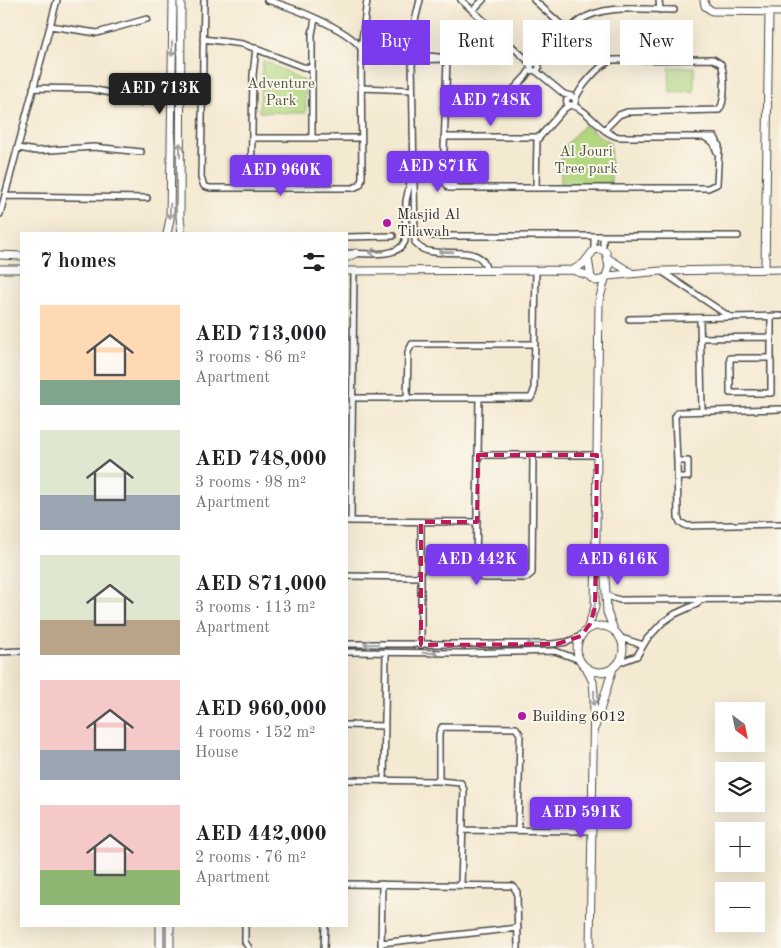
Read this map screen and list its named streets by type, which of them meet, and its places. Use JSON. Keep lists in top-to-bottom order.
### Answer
{
  "parks": ["Adventure Park", "Al Jouri Tree park"],
  "places": ["Masjid Al Tilawah", "Building 6012"],
  "north": "bottom right",
  "page": {
    "chip": [
      "Buy",
      "Rent",
      "Filters",
      "New"
    ],
    "price": [
      "AED 713K",
      "AED 748K",
      "AED 871K",
      "AED 960K",
      "AED 442K",
      "AED 616K",
      "AED 591K"
    ],
    "heading": "7 homes",
    "list": [
      {
        "name": "AED 713,000",
        "note": "3 rooms · 86 m² · Apartment"
      },
      {
        "name": "AED 748,000",
        "note": "3 rooms · 98 m² · Apartment"
      },
      {
        "name": "AED 871,000",
        "note": "3 rooms · 113 m² · Apartment"
      },
      {
        "name": "AED 960,000",
        "note": "4 rooms · 152 m² · House"
      },
      {
        "name": "AED 442,000",
        "note": "2 rooms · 76 m² · Apartment"
      }
    ],
    "map_buttons": ["+", "−"]
  }
}
